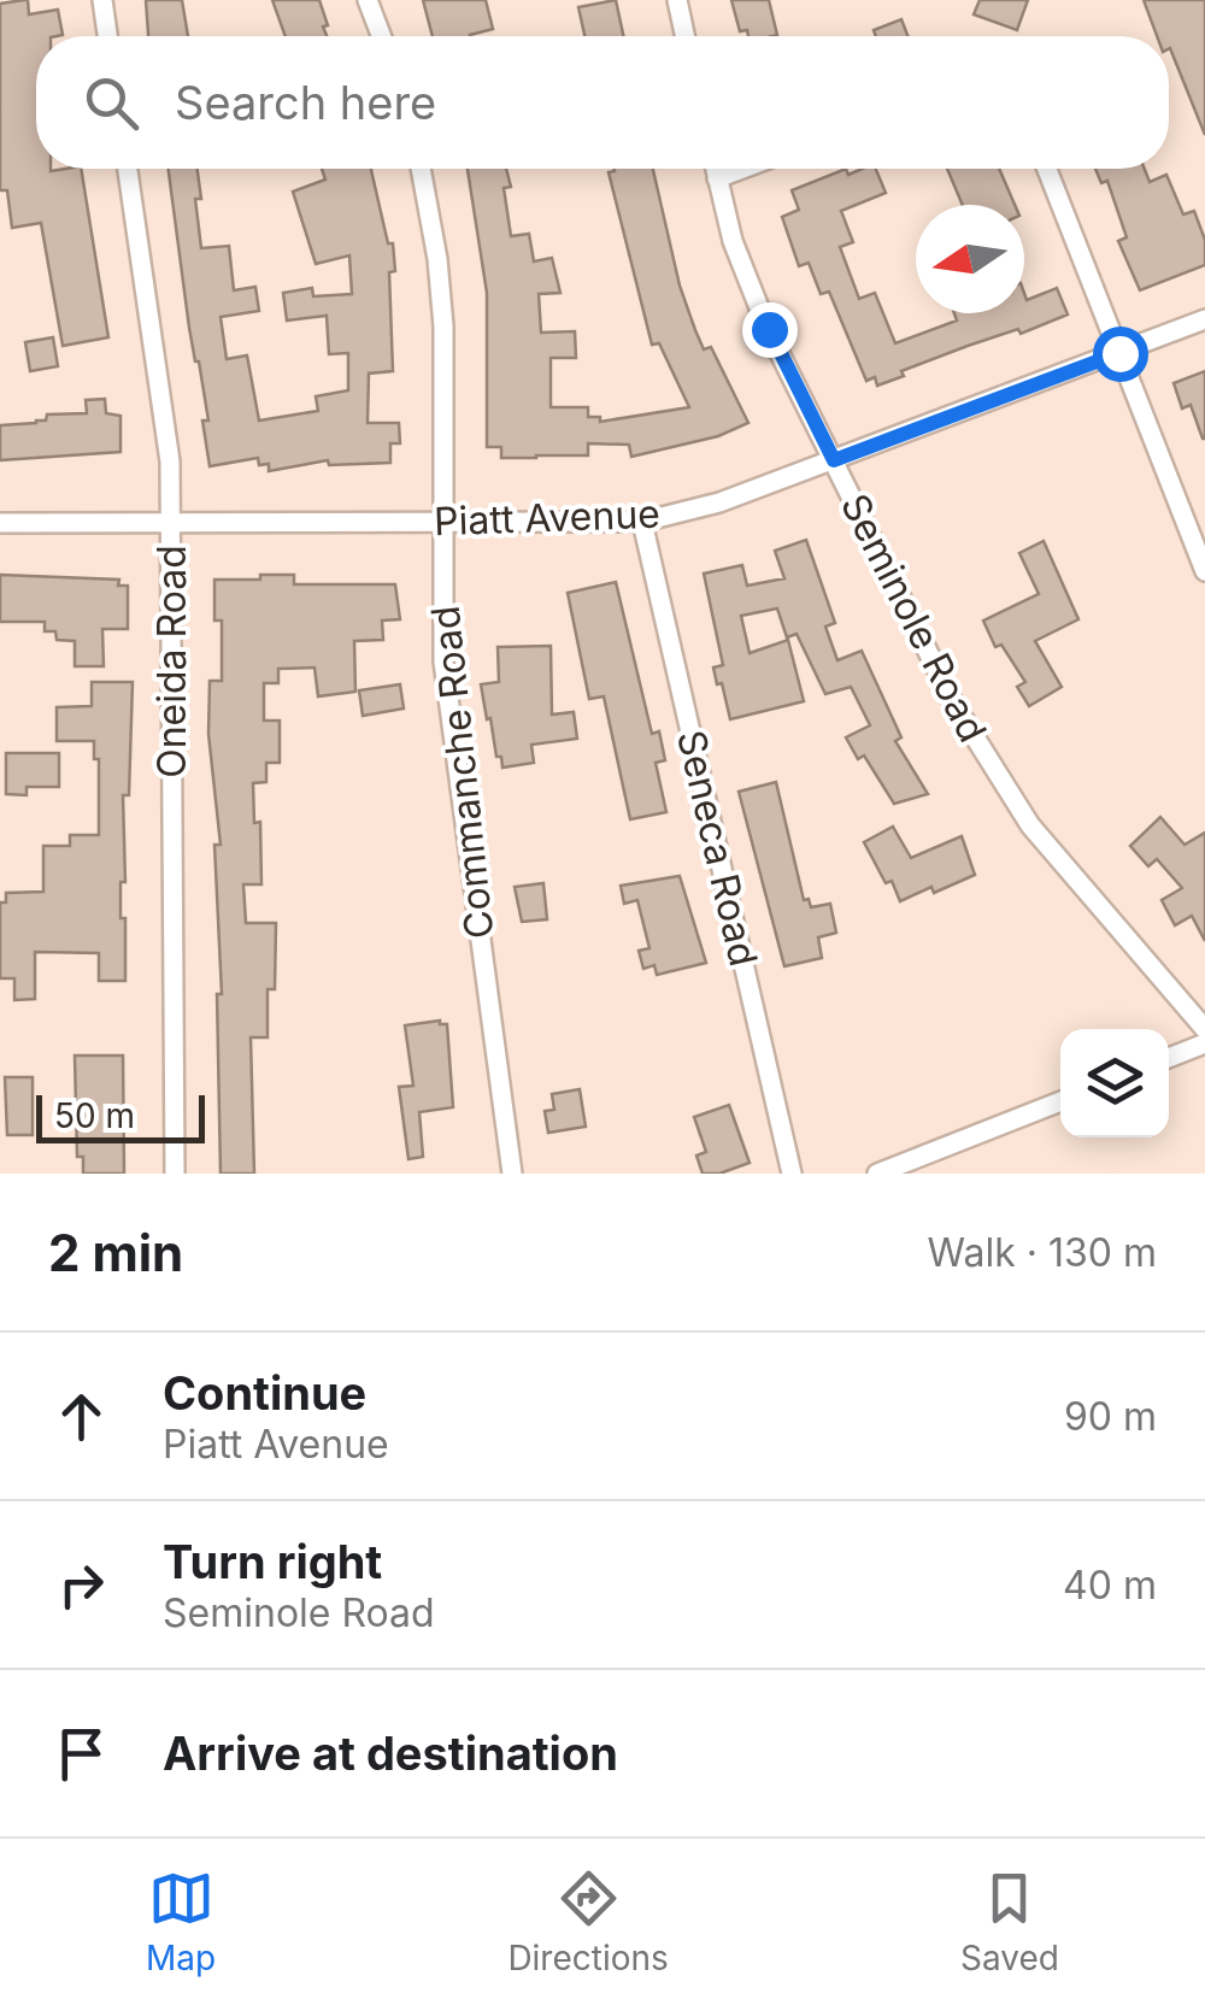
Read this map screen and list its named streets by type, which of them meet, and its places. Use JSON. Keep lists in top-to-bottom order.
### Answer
{
  "streets": {
    "street": [
      "Piatt Avenue",
      "Seminole Road",
      "Oneida Road",
      "Commanche Road",
      "Seneca Road"
    ]
  },
  "crossings": [
    ["Piatt Avenue", "Seminole Road"],
    ["Piatt Avenue", "Oneida Road"],
    ["Piatt Avenue", "Commanche Road"],
    ["Piatt Avenue", "Seneca Road"]
  ],
  "scale_bar": "50 m",
  "north": "left",
  "page": {
    "search": "Search here",
    "scale": "50 m",
    "heading": ["2 min", "Walk · 130 m"],
    "list": [
      ["Continue", "Piatt Avenue", "90 m"],
      ["Turn right", "Seminole Road", "40 m"],
      "Arrive at destination"
    ],
    "nav": ["Map", "Directions", "Saved"]
  }
}
